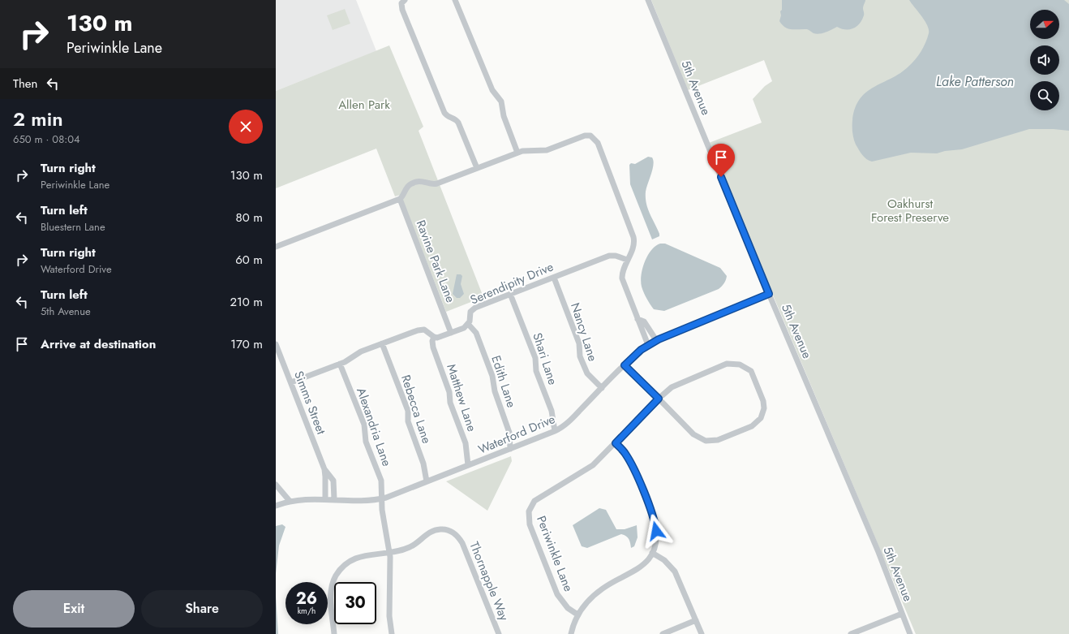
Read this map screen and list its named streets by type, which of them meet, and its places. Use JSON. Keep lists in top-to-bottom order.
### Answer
{
  "streets": {
    "street": [
      "5th Avenue",
      "Ravine Park Lane",
      "Serendipity Drive",
      "Nancy Lane",
      "Shari Lane",
      "Edith Lane",
      "Matthew Lane",
      "Simms Street",
      "Rebecca Lane",
      "Alexandria Lane",
      "Waterford Drive",
      "Periwinkle Lane",
      "Thornapple Way"
    ]
  },
  "crossings": [
    ["5th Avenue", "Waterford Drive"],
    ["Ravine Park Lane", "Serendipity Drive"],
    ["Serendipity Drive", "Nancy Lane"],
    ["Serendipity Drive", "Shari Lane"],
    ["Serendipity Drive", "Edith Lane"],
    ["Serendipity Drive", "Matthew Lane"],
    ["Nancy Lane", "Waterford Drive"],
    ["Shari Lane", "Waterford Drive"],
    ["Edith Lane", "Waterford Drive"],
    ["Matthew Lane", "Waterford Drive"],
    ["Simms Street", "Waterford Drive"],
    ["Rebecca Lane", "Waterford Drive"],
    ["Alexandria Lane", "Waterford Drive"],
    ["Alexandria Lane", "Thornapple Way"]
  ],
  "water": ["Lake Patterson"],
  "parks": ["Allen Park", "Oakhurst Forest Preserve"],
  "north": "right",
  "page": {
    "turn": ["130 m", "Periwinkle Lane"],
    "then": "Then",
    "heading": ["2 min", "650 m · 08:04"],
    "list": [
      {
        "name": "Turn right",
        "note": "Periwinkle Lane",
        "value": "130 m"
      },
      {
        "name": "Turn left",
        "note": "Bluestern Lane",
        "value": "80 m"
      },
      {
        "name": "Turn right",
        "note": "Waterford Drive",
        "value": "60 m"
      },
      {
        "name": "Turn left",
        "note": "5th Avenue",
        "value": "210 m"
      },
      {
        "name": "Arrive at destination",
        "value": "170 m"
      }
    ],
    "speed": "26 km/h",
    "limit": "30",
    "buttons": ["Exit", "Share"]
  }
}
